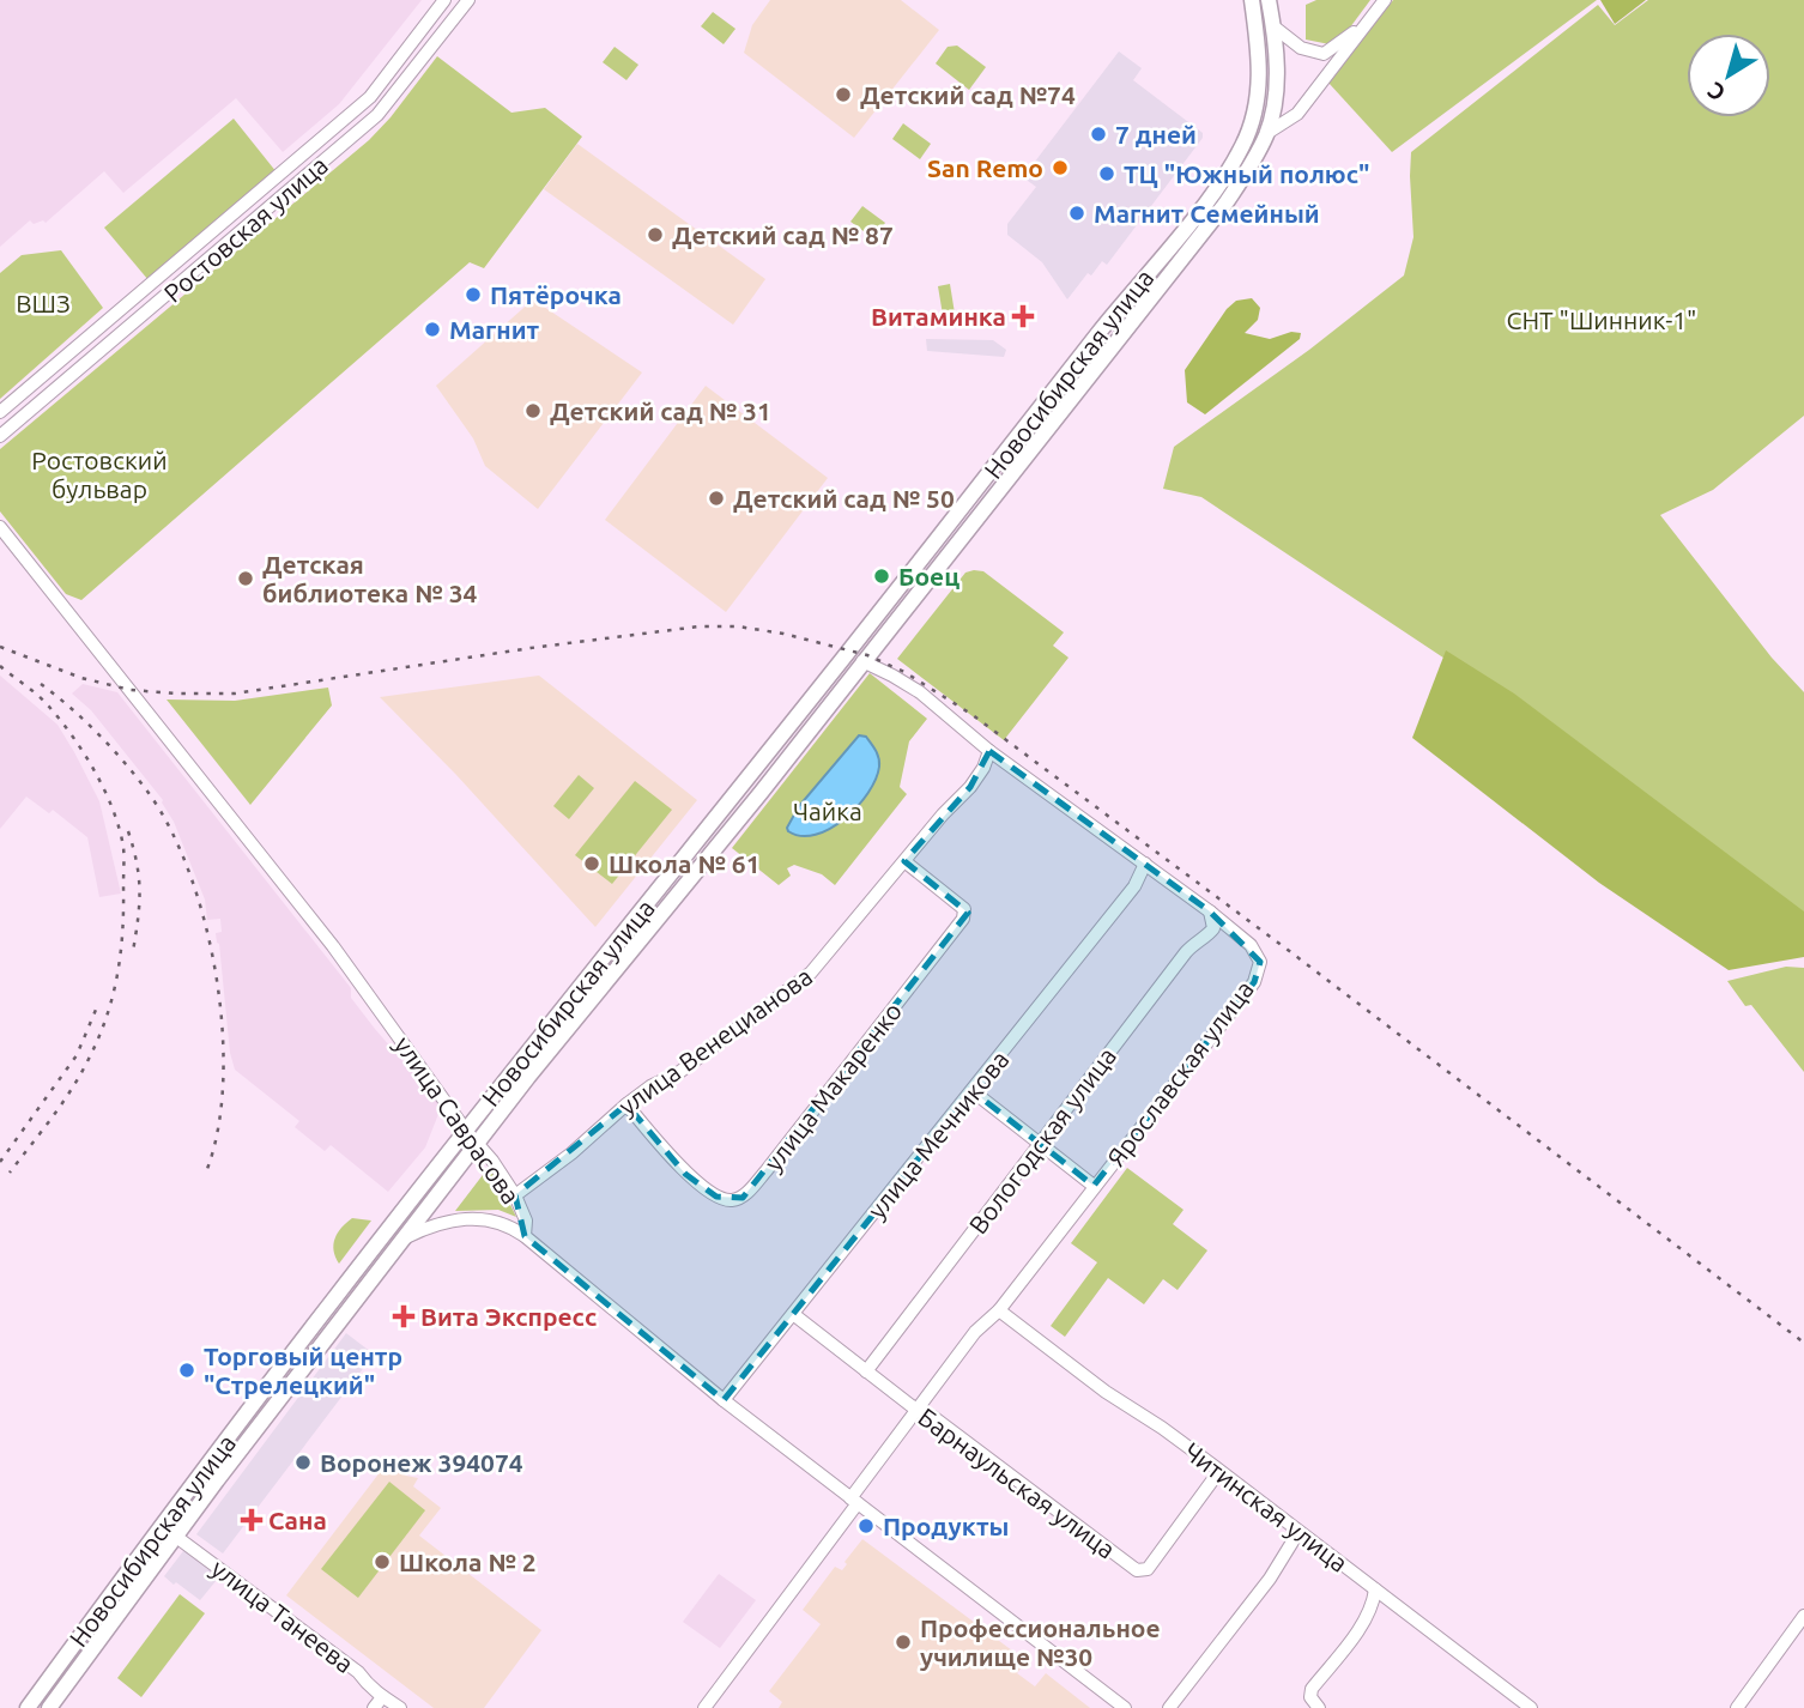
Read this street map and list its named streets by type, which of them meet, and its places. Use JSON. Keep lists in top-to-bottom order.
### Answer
{
  "streets": {
    "main road": ["Новосибирская улица"],
    "street": [
      "Ростовская улица",
      "улица Венецианова",
      "Ярославская улица",
      "улица Макаренко",
      "улица Саврасова",
      "улица Мечникова",
      "Вологодская улица",
      "Барнаульская улица",
      "Читинская улица",
      "улица Танеева"
    ]
  },
  "crossings": [
    ["Новосибирская улица", "Ярославская улица"],
    ["Новосибирская улица", "улица Саврасова"],
    ["Новосибирская улица", "улица Танеева"],
    ["улица Венецианова", "Ярославская улица"],
    ["улица Венецианова", "улица Макаренко"],
    ["улица Венецианова", "улица Саврасова"],
    ["Ярославская улица", "улица Саврасова"],
    ["Ярославская улица", "улица Мечникова"],
    ["Ярославская улица", "Вологодская улица"],
    ["Ярославская улица", "Барнаульская улица"],
    ["Ярославская улица", "Читинская улица"],
    ["улица Саврасова", "улица Мечникова"],
    ["улица Мечникова", "Барнаульская улица"],
    ["Вологодская улица", "Барнаульская улица"],
    ["Барнаульская улица", "Читинская улица"]
  ],
  "parks": [
    "ВШЗ",
    "СНТ \"Шинник-1\"",
    "Ростовский бульвар",
    "Чайка"
  ],
  "places": {
    "other": [
      "Детский сад №74",
      "7 дней",
      "San Remo",
      "ТЦ \"Южный полюс\"",
      "Магнит Семейный",
      "Детский сад № 87",
      "Пятёрочка",
      "Магнит",
      "Детский сад № 31",
      "Детский сад № 50",
      "Боец",
      "Детская библиотека № 34",
      "Школа № 61",
      "Торговый центр \"Стрелецкий\"",
      "Воронеж 394074",
      "Продукты",
      "Школа № 2",
      "Профессиональное училище №30"
    ],
    "health": ["Витаминка", "Вита Экспресс", "Сана"]
  },
  "north": "bottom left"
}
